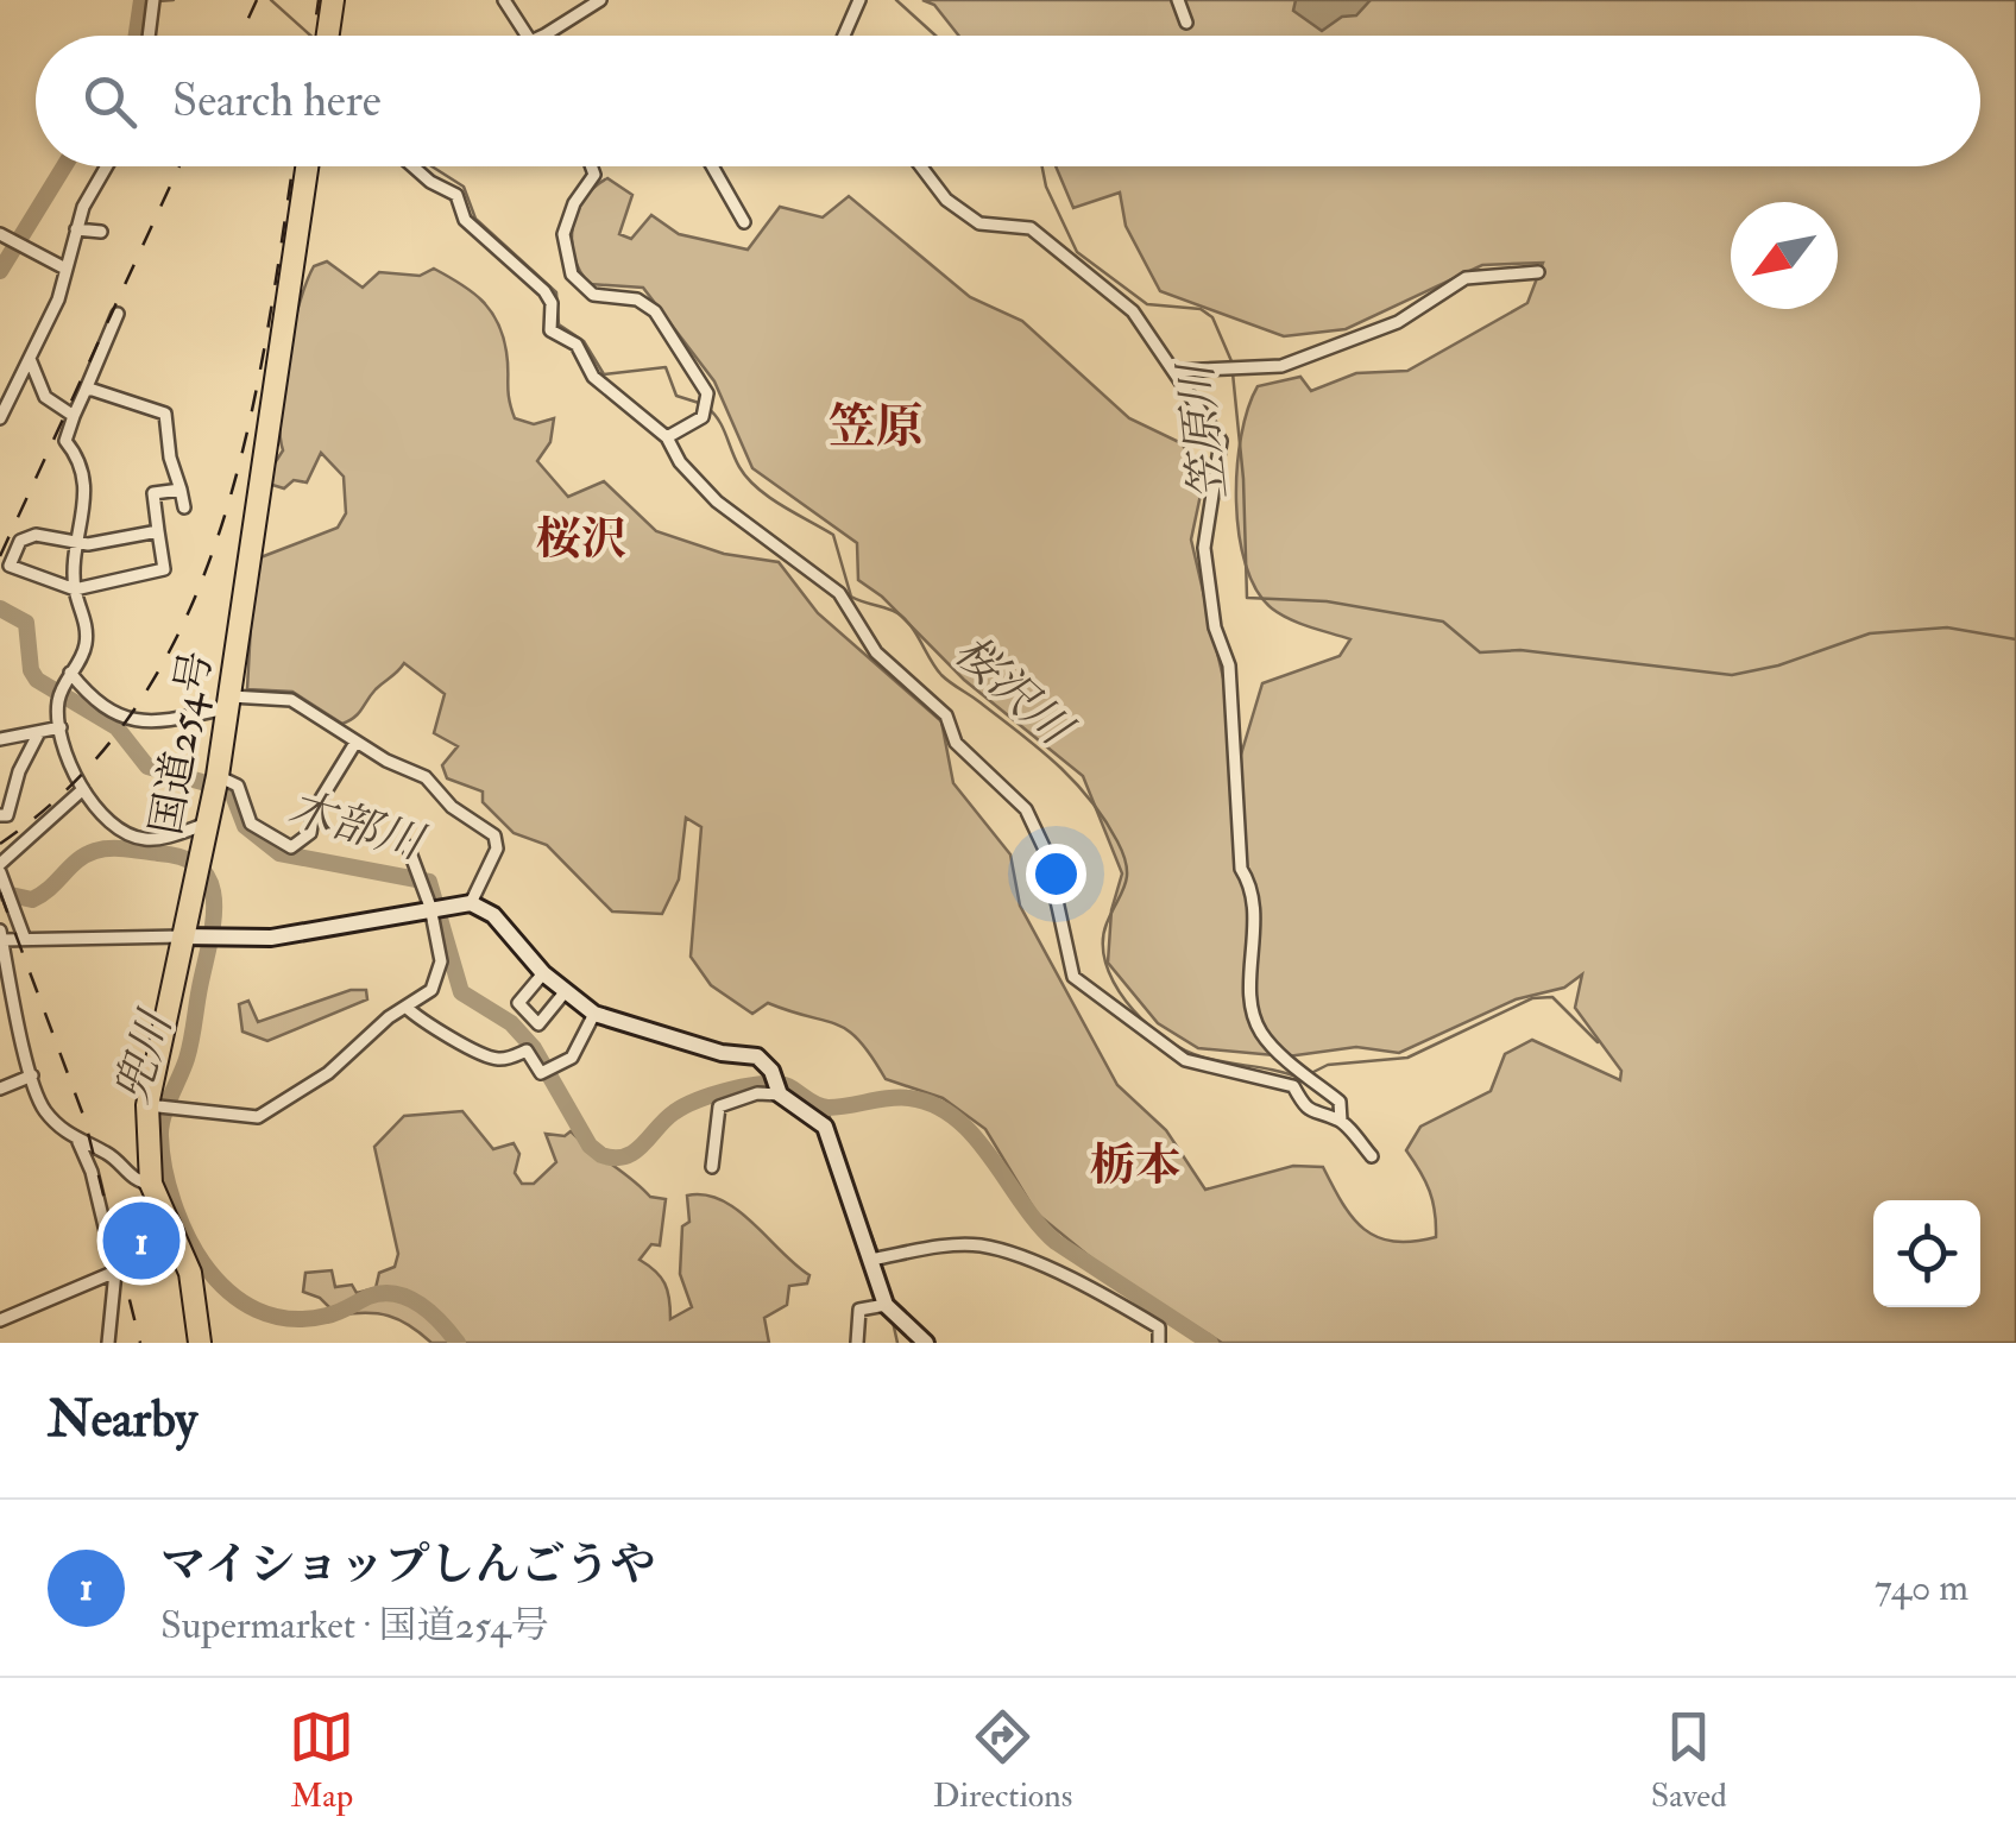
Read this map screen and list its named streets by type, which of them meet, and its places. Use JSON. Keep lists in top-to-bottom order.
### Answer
{
  "streets": {
    "highway": ["国道254号"]
  },
  "districts": ["笠原", "桜沢", "栃本"],
  "water": [
    "笠原川",
    "桜沢川",
    "木部川",
    "兜川"
  ],
  "north": "bottom left",
  "page": {
    "search": "Search here",
    "pins": "1",
    "heading": "Nearby",
    "list": [
      {
        "mark": "1",
        "name": "マイショップしんごうや",
        "note": "Supermarket · 国道254号",
        "value": "740 m"
      }
    ],
    "nav": ["Map", "Directions", "Saved"]
  }
}
